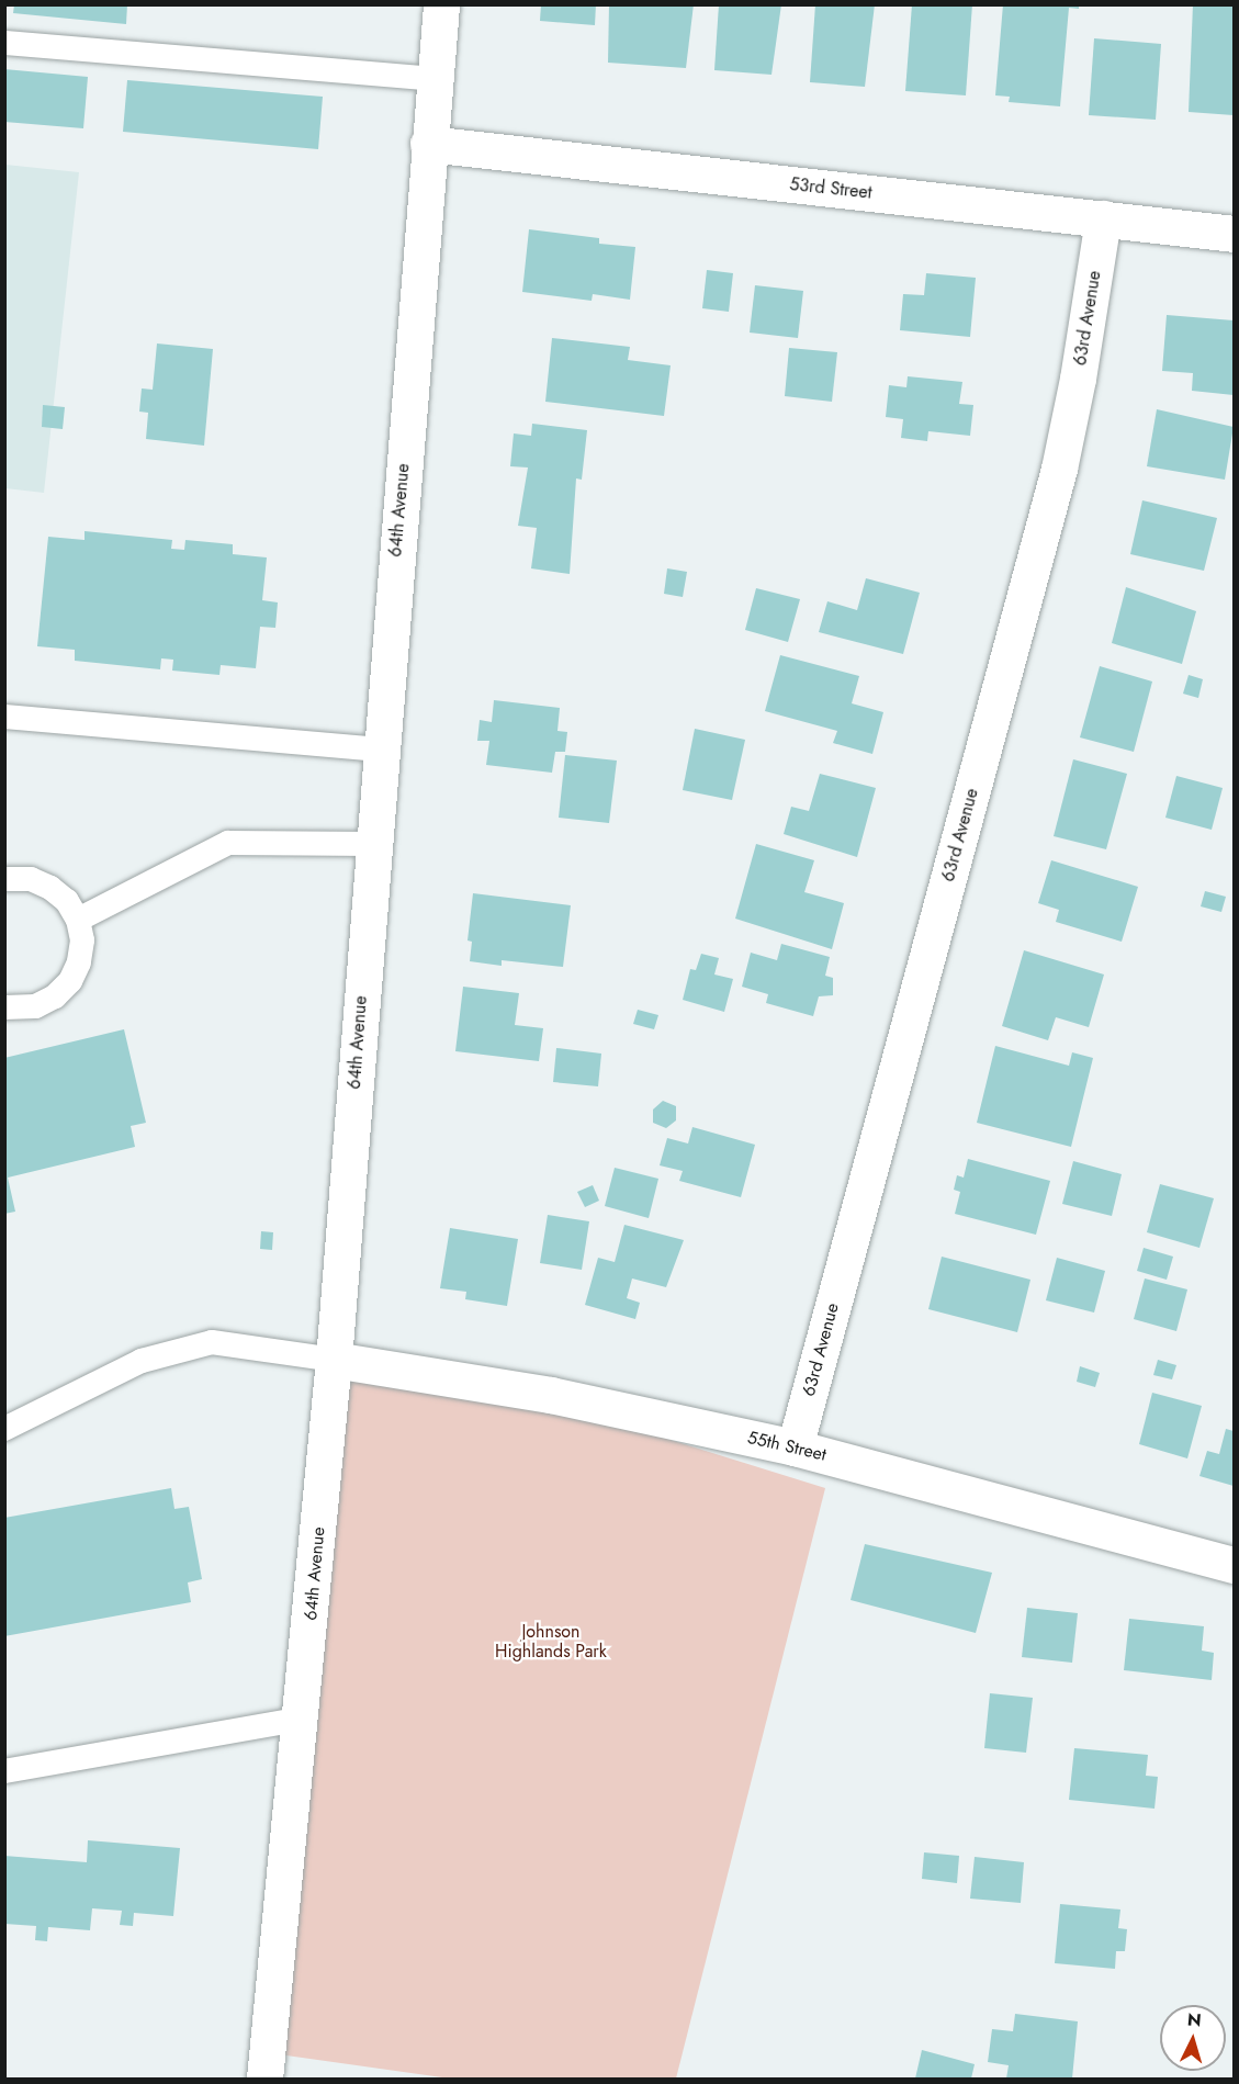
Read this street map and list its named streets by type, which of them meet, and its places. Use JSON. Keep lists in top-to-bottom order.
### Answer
{
  "streets": {
    "street": [
      "53rd Street",
      "63rd Avenue",
      "64th Avenue",
      "55th Street"
    ]
  },
  "crossings": [
    ["53rd Street", "63rd Avenue"],
    ["53rd Street", "64th Avenue"],
    ["63rd Avenue", "55th Street"],
    ["64th Avenue", "55th Street"]
  ],
  "parks": ["Johnson Highlands Park"],
  "north": "top"
}
